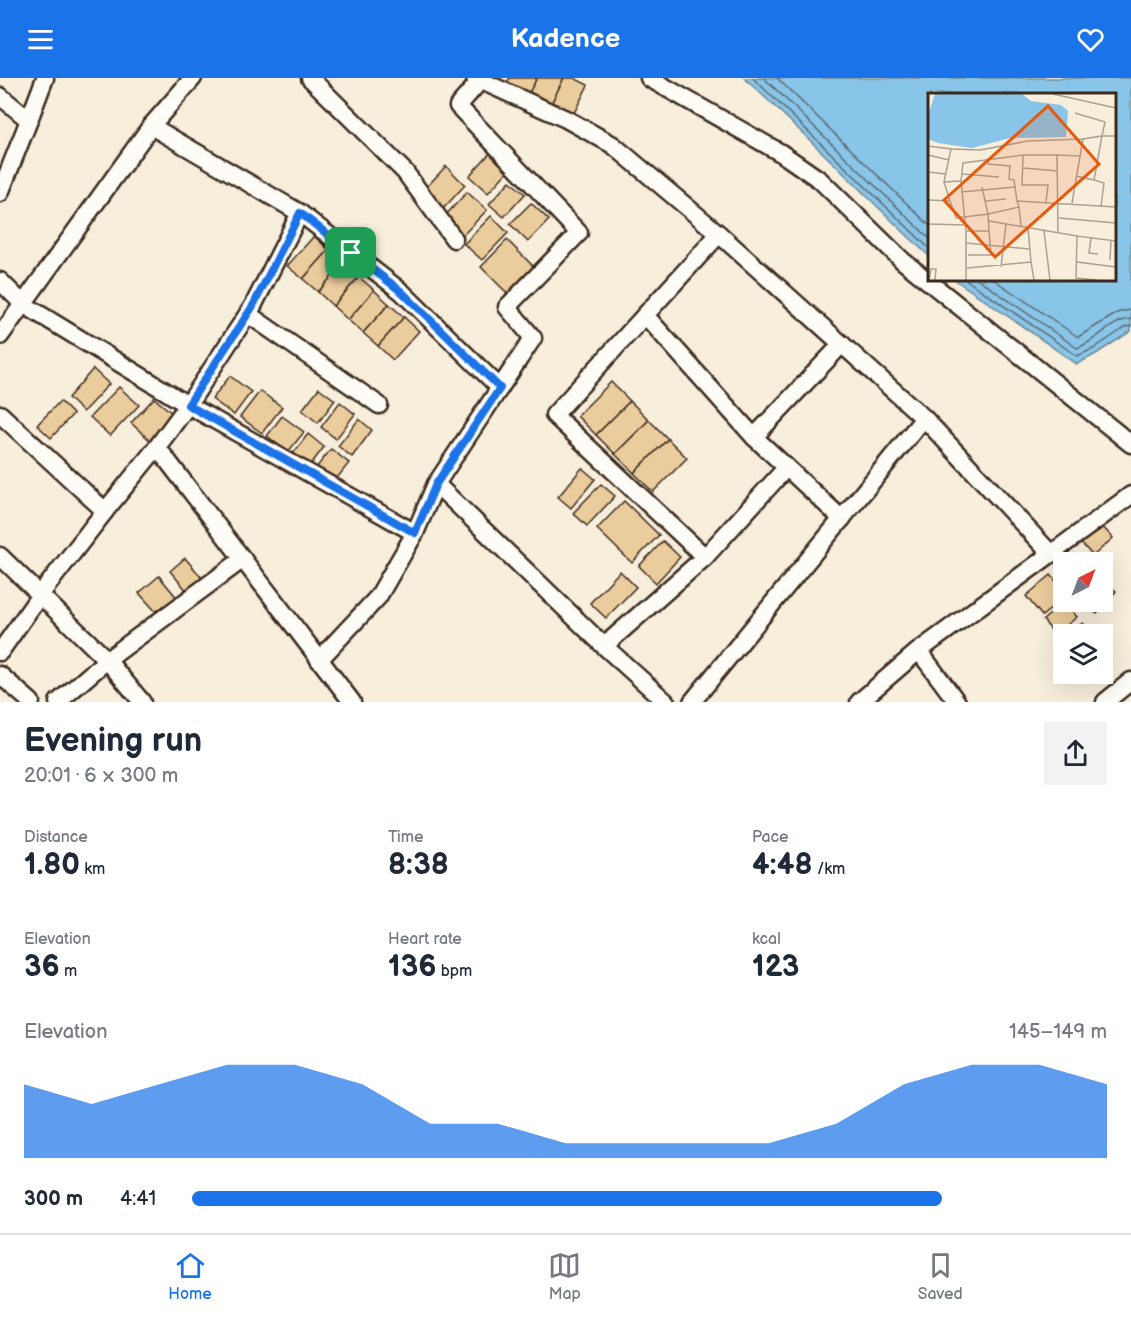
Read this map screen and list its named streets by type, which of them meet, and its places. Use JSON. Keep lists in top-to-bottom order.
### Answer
{
  "north": "top right",
  "page": {
    "header": "Kadence",
    "heading": ["Evening run", "20:01 · 6 × 300 m"],
    "stats": [
      ["Distance", "1.80 km"],
      ["Time", "8:38"],
      ["Pace", "4:48 /km"],
      ["Elevation", "36 m"],
      ["Heart rate", "136 bpm"],
      ["kcal", "123"]
    ],
    "chart": ["Elevation", "145–149 m"],
    "list": [
      {
        "name": "300 m",
        "note": "4:41"
      }
    ],
    "tabs": ["Home", "Map", "Saved"]
  }
}
